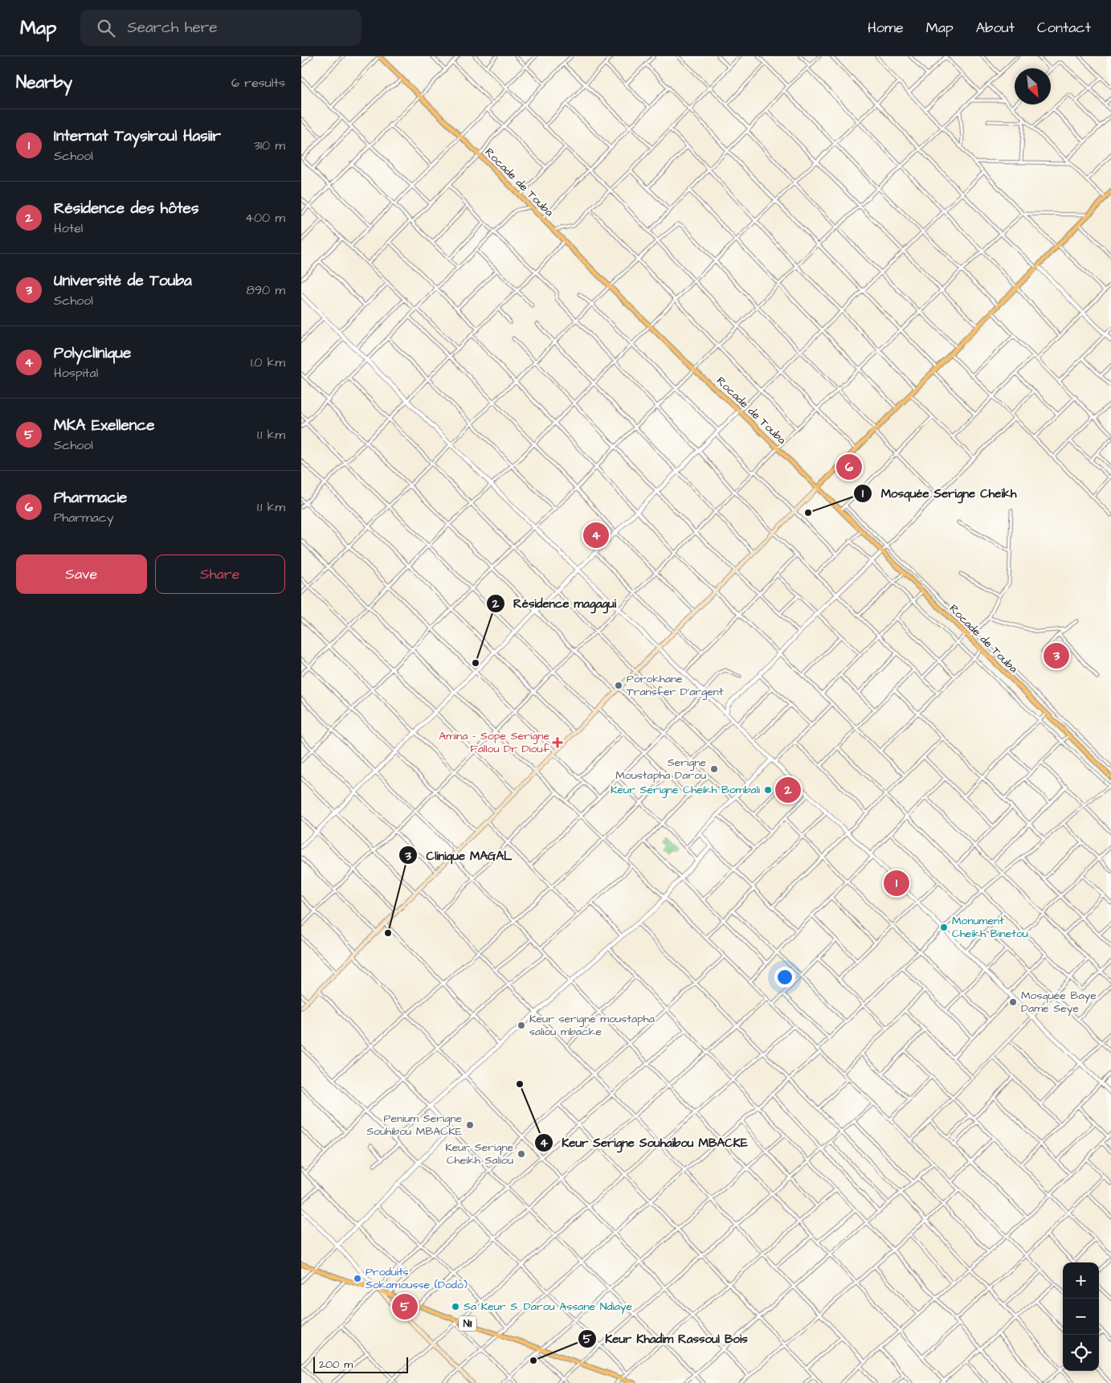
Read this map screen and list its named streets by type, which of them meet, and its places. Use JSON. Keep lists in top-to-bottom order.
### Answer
{
  "streets": {
    "main road": ["Rocade de Touba", "N11"]
  },
  "places": {
    "other": [
      "Mosquée Serigne Cheikh",
      "Résidence magagui",
      "Porokhane Transfer D'argent",
      "Serigne Moustapha Darou",
      "Keur Serigne Cheikh Bombali",
      "Monument Cheikh Binetou",
      "Clinique MAGAL",
      "Mosquée Baye Dame Seye",
      "Keur serigne moustapha saliou mbacke",
      "Keur Serigne Souhaibou MBACKE",
      "Penium Serigne Souhibou MBACKE",
      "Keur Serigne Cheikh Saliou",
      "Produits Sokamousse (Dodo)",
      "Sa Keur S. Darou Assane Ndiaye",
      "Keur Khadim Rassoul Bois"
    ],
    "health": ["Amina - Sope Serigne Fallou Dr Diouf"]
  },
  "scale_bar": "200 m",
  "north": "bottom right",
  "page": {
    "header": "Map",
    "search": "Search here",
    "nav": [
      "Home",
      "Map",
      "About",
      "Contact"
    ],
    "heading": ["Nearby", "6 results"],
    "list": [
      {
        "mark": "1",
        "name": "Internat Taysiroul Hasiir",
        "note": "School",
        "value": "310 m"
      },
      {
        "mark": "2",
        "name": "Résidence des hôtes",
        "note": "Hotel",
        "value": "400 m"
      },
      {
        "mark": "3",
        "name": "Université de Touba",
        "note": "School",
        "value": "890 m"
      },
      {
        "mark": "4",
        "name": "Polyclinique",
        "note": "Hospital",
        "value": "1.0 km"
      },
      {
        "mark": "5",
        "name": "MKA Exellence",
        "note": "School",
        "value": "1.1 km"
      },
      {
        "mark": "6",
        "name": "Pharmacie",
        "note": "Pharmacy",
        "value": "1.1 km"
      }
    ],
    "pins": [
      "6",
      "4",
      "3",
      "2",
      "1",
      "5"
    ],
    "buttons": ["Save", "Share"],
    "map_buttons": ["+", "−"],
    "scale": "200 m"
  }
}
